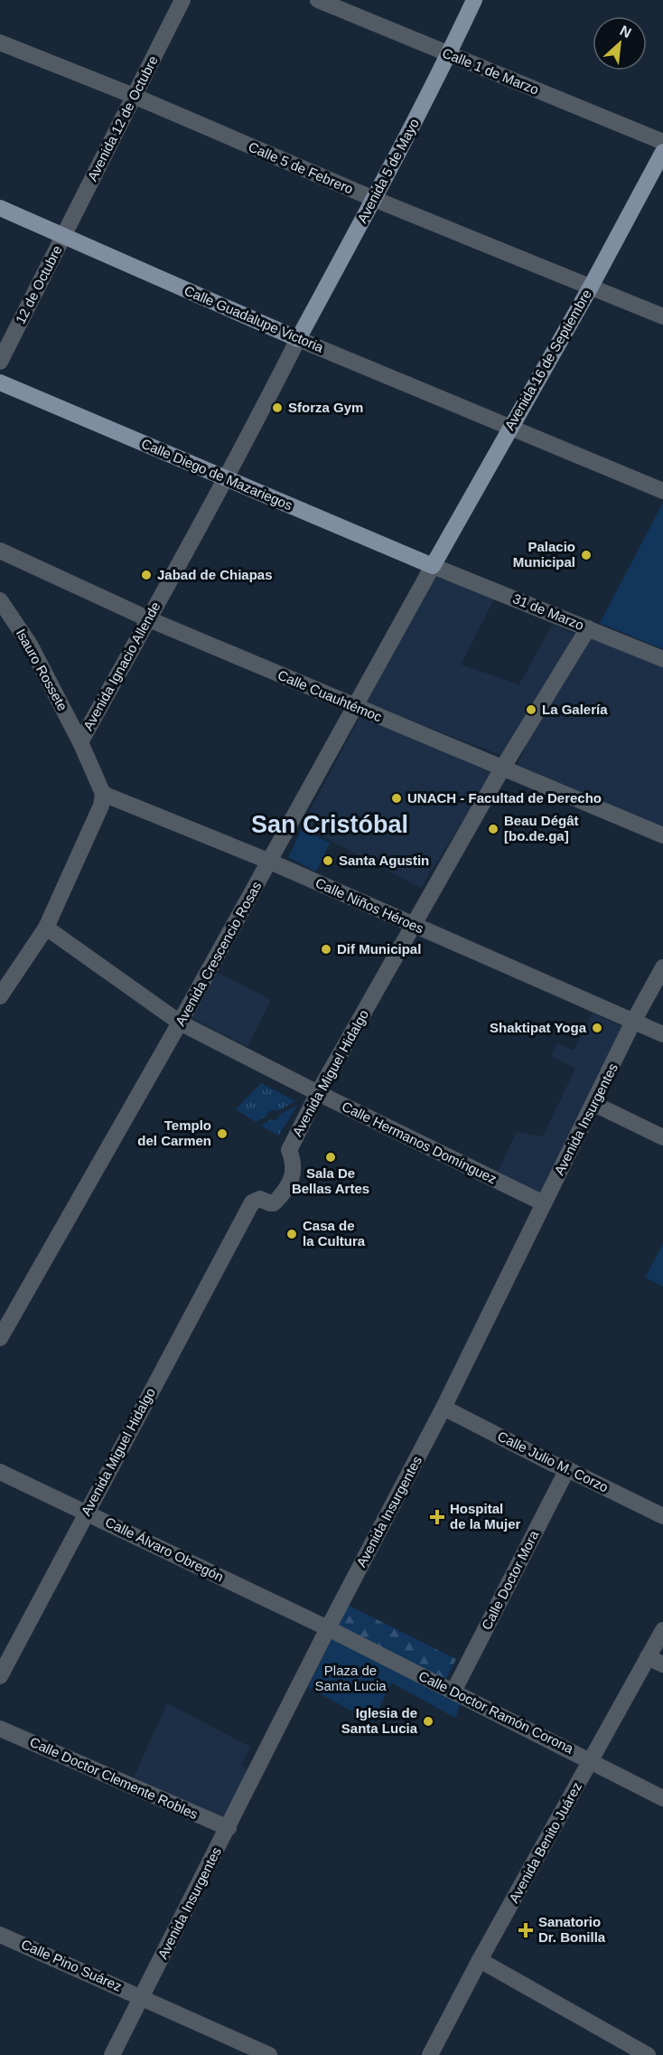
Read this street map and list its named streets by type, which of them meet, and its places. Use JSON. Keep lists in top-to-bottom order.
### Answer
{
  "streets": {
    "main road": [
      "Avenida 5 de Mayo",
      "Calle Guadalupe Victoria",
      "Avenida 16 de Septiembre",
      "Calle Diego de Mazariegos"
    ],
    "street": [
      "Calle 1 de Marzo",
      "Avenida 12 de Octubre",
      "Calle 5 de Febrero",
      "12 de Octubre",
      "31 de Marzo",
      "Avenida Ignacio Allende",
      "Isauro Rossete",
      "Calle Cuauhtémoc",
      "Calle Niños Héroes",
      "Avenida Crescencio Rosas",
      "Avenida Miguel Hidalgo",
      "Avenida Insurgentes",
      "Calle Hermanos Domínguez",
      "Calle Julio M. Corzo",
      "Calle Álvaro Obregón",
      "Calle Doctor Mora",
      "Calle Doctor Ramón Corona",
      "Calle Doctor Clemente Robles",
      "Avenida Benito Juárez",
      "Calle Pino Suárez"
    ]
  },
  "crossings": [
    ["Calle 1 de Marzo", "Avenida 5 de Mayo"],
    ["Avenida 12 de Octubre", "Calle 5 de Febrero"],
    ["Avenida 12 de Octubre", "12 de Octubre"],
    ["Avenida 12 de Octubre", "Calle Guadalupe Victoria"],
    ["Calle 5 de Febrero", "Avenida 5 de Mayo"],
    ["Calle 5 de Febrero", "Avenida 16 de Septiembre"],
    ["Avenida 5 de Mayo", "Calle Guadalupe Victoria"],
    ["Avenida 5 de Mayo", "Avenida Ignacio Allende"],
    ["12 de Octubre", "Calle Guadalupe Victoria"],
    ["Calle Guadalupe Victoria", "Avenida 16 de Septiembre"],
    ["Calle Guadalupe Victoria", "Avenida Ignacio Allende"],
    ["Avenida 16 de Septiembre", "Calle Diego de Mazariegos"],
    ["Avenida 16 de Septiembre", "31 de Marzo"],
    ["Avenida 16 de Septiembre", "Avenida Crescencio Rosas"],
    ["Calle Diego de Mazariegos", "31 de Marzo"],
    ["Calle Diego de Mazariegos", "Avenida Ignacio Allende"],
    ["Calle Diego de Mazariegos", "Avenida Crescencio Rosas"],
    ["31 de Marzo", "Avenida Crescencio Rosas"],
    ["31 de Marzo", "Avenida Miguel Hidalgo"],
    ["Avenida Ignacio Allende", "Isauro Rossete"],
    ["Avenida Ignacio Allende", "Calle Cuauhtémoc"],
    ["Avenida Ignacio Allende", "Calle Niños Héroes"],
    ["Calle Cuauhtémoc", "Avenida Crescencio Rosas"],
    ["Calle Cuauhtémoc", "Avenida Miguel Hidalgo"],
    ["Calle Niños Héroes", "Avenida Crescencio Rosas"],
    ["Calle Niños Héroes", "Avenida Miguel Hidalgo"],
    ["Calle Niños Héroes", "Avenida Insurgentes"],
    ["Avenida Crescencio Rosas", "Calle Hermanos Domínguez"],
    ["Avenida Miguel Hidalgo", "Calle Hermanos Domínguez"],
    ["Avenida Miguel Hidalgo", "Calle Álvaro Obregón"],
    ["Avenida Insurgentes", "Calle Hermanos Domínguez"],
    ["Avenida Insurgentes", "Calle Julio M. Corzo"],
    ["Avenida Insurgentes", "Calle Álvaro Obregón"],
    ["Avenida Insurgentes", "Calle Doctor Ramón Corona"],
    ["Avenida Insurgentes", "Calle Doctor Clemente Robles"],
    ["Avenida Insurgentes", "Calle Pino Suárez"],
    ["Calle Julio M. Corzo", "Calle Doctor Mora"],
    ["Calle Álvaro Obregón", "Calle Doctor Ramón Corona"],
    ["Calle Doctor Mora", "Calle Doctor Ramón Corona"],
    ["Calle Doctor Ramón Corona", "Avenida Benito Juárez"]
  ],
  "districts": ["San Cristóbal"],
  "parks": ["Plaza de Santa Lucia"],
  "places": {
    "other": [
      "Sforza Gym",
      "Palacio Municipal",
      "Jabad de Chiapas",
      "La Galería",
      "UNACH - Facultad de Derecho",
      "Beau Dégât [bo.de.ga]",
      "Santa Agustin",
      "Dif Municipal",
      "Shaktipat Yoga",
      "Templo del Carmen",
      "Sala De Bellas Artes",
      "Casa de la Cultura",
      "Iglesia de Santa Lucia"
    ],
    "health": ["Hospital de la Mujer", "Sanatorio Dr. Bonilla"]
  },
  "north": "top right"
}
